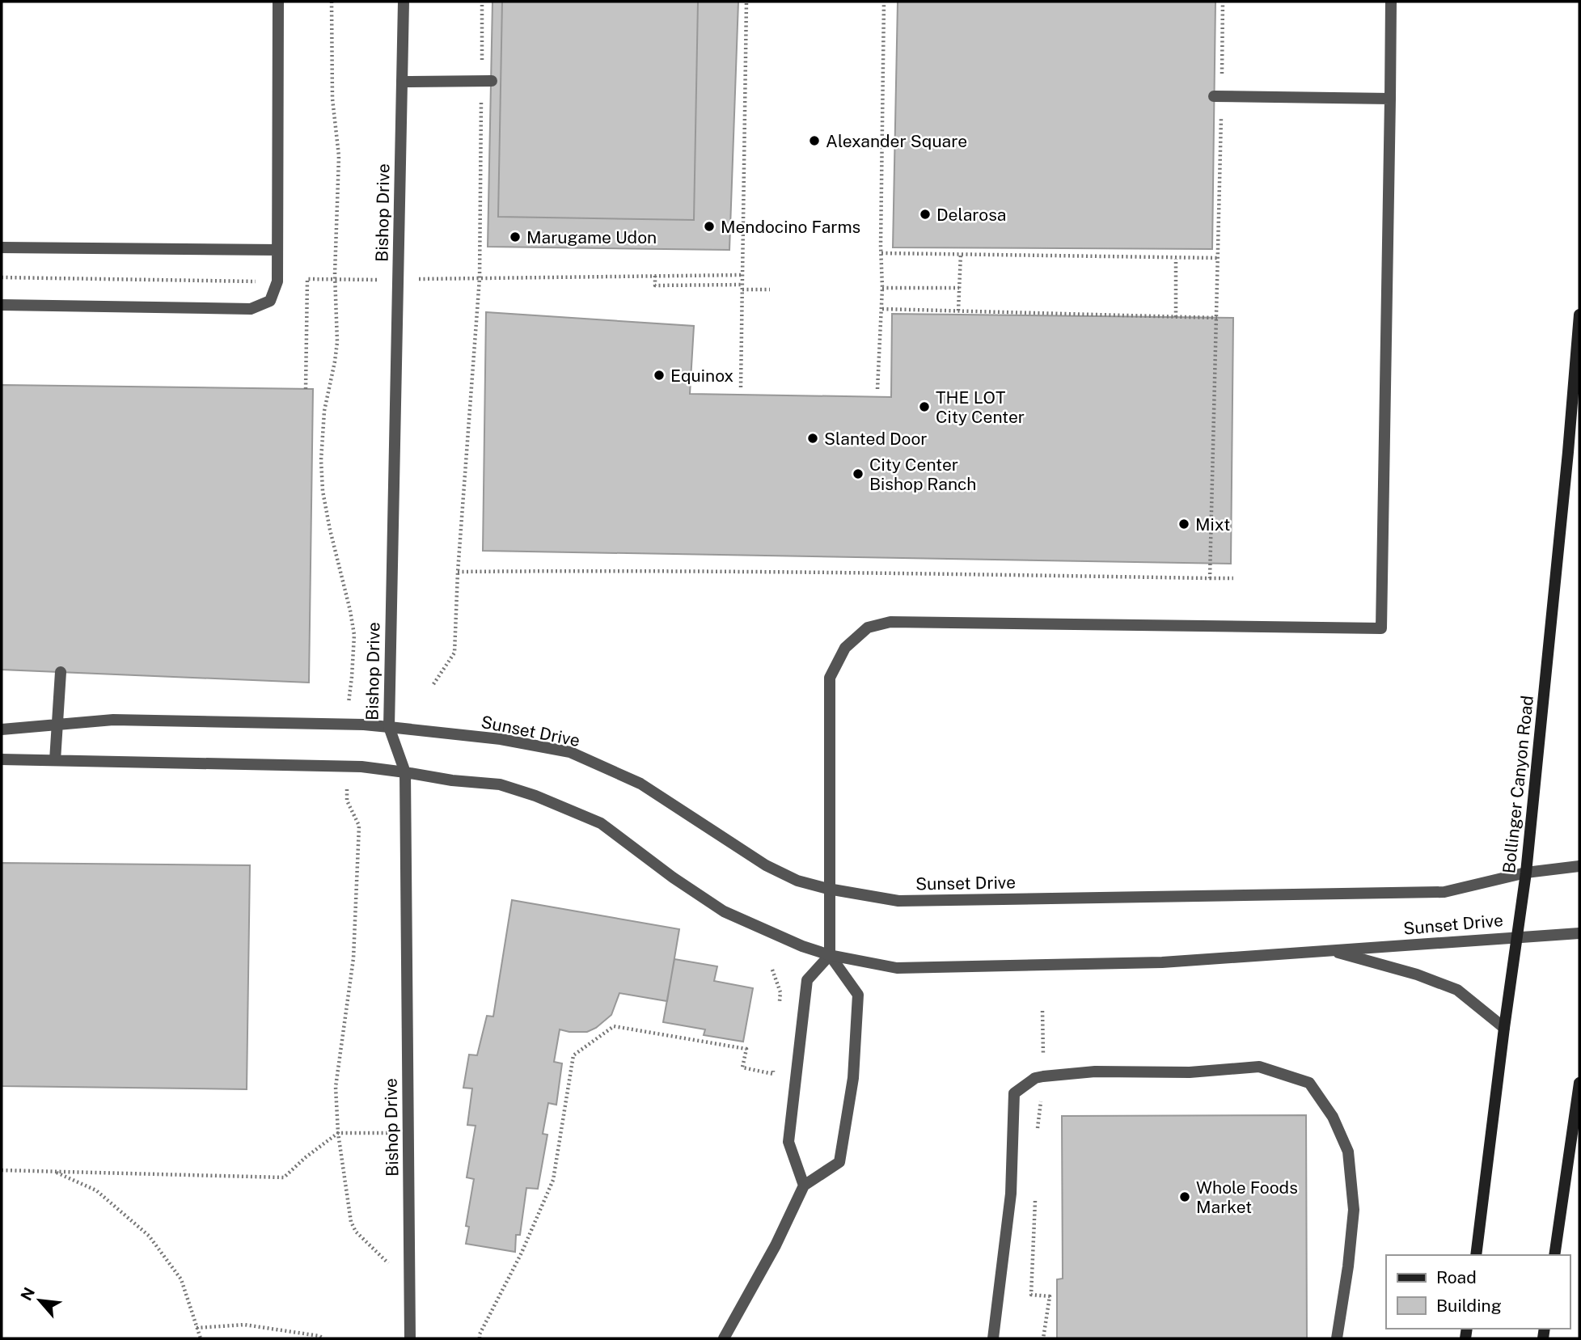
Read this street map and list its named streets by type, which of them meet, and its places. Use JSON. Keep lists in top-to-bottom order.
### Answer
{
  "streets": {
    "main road": ["Bollinger Canyon Road"],
    "street": ["Bishop Drive", "Sunset Drive"]
  },
  "crossings": [
    ["Bishop Drive", "Sunset Drive"],
    ["Sunset Drive", "Bollinger Canyon Road"]
  ],
  "places": [
    "Alexander Square",
    "Delarosa",
    "Mendocino Farms",
    "Marugame Udon",
    "Equinox",
    "THE LOT City Center",
    "Slanted Door",
    "City Center Bishop Ranch",
    "Mixt",
    "Whole Foods Market"
  ],
  "legend": ["Road", "Building"],
  "north": "top left"
}
